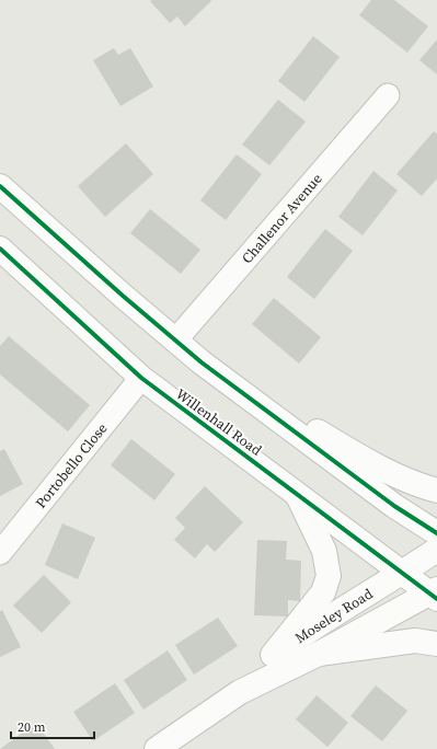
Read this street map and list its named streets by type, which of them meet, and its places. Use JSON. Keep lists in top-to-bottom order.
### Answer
{
  "streets": {
    "main road": ["Willenhall Road", "Moseley Road"],
    "street": ["Challenor Avenue", "Portobello Close"]
  },
  "crossings": [
    ["Willenhall Road", "Portobello Close"],
    ["Willenhall Road", "Moseley Road"]
  ],
  "scale_bar": "20 m"
}
